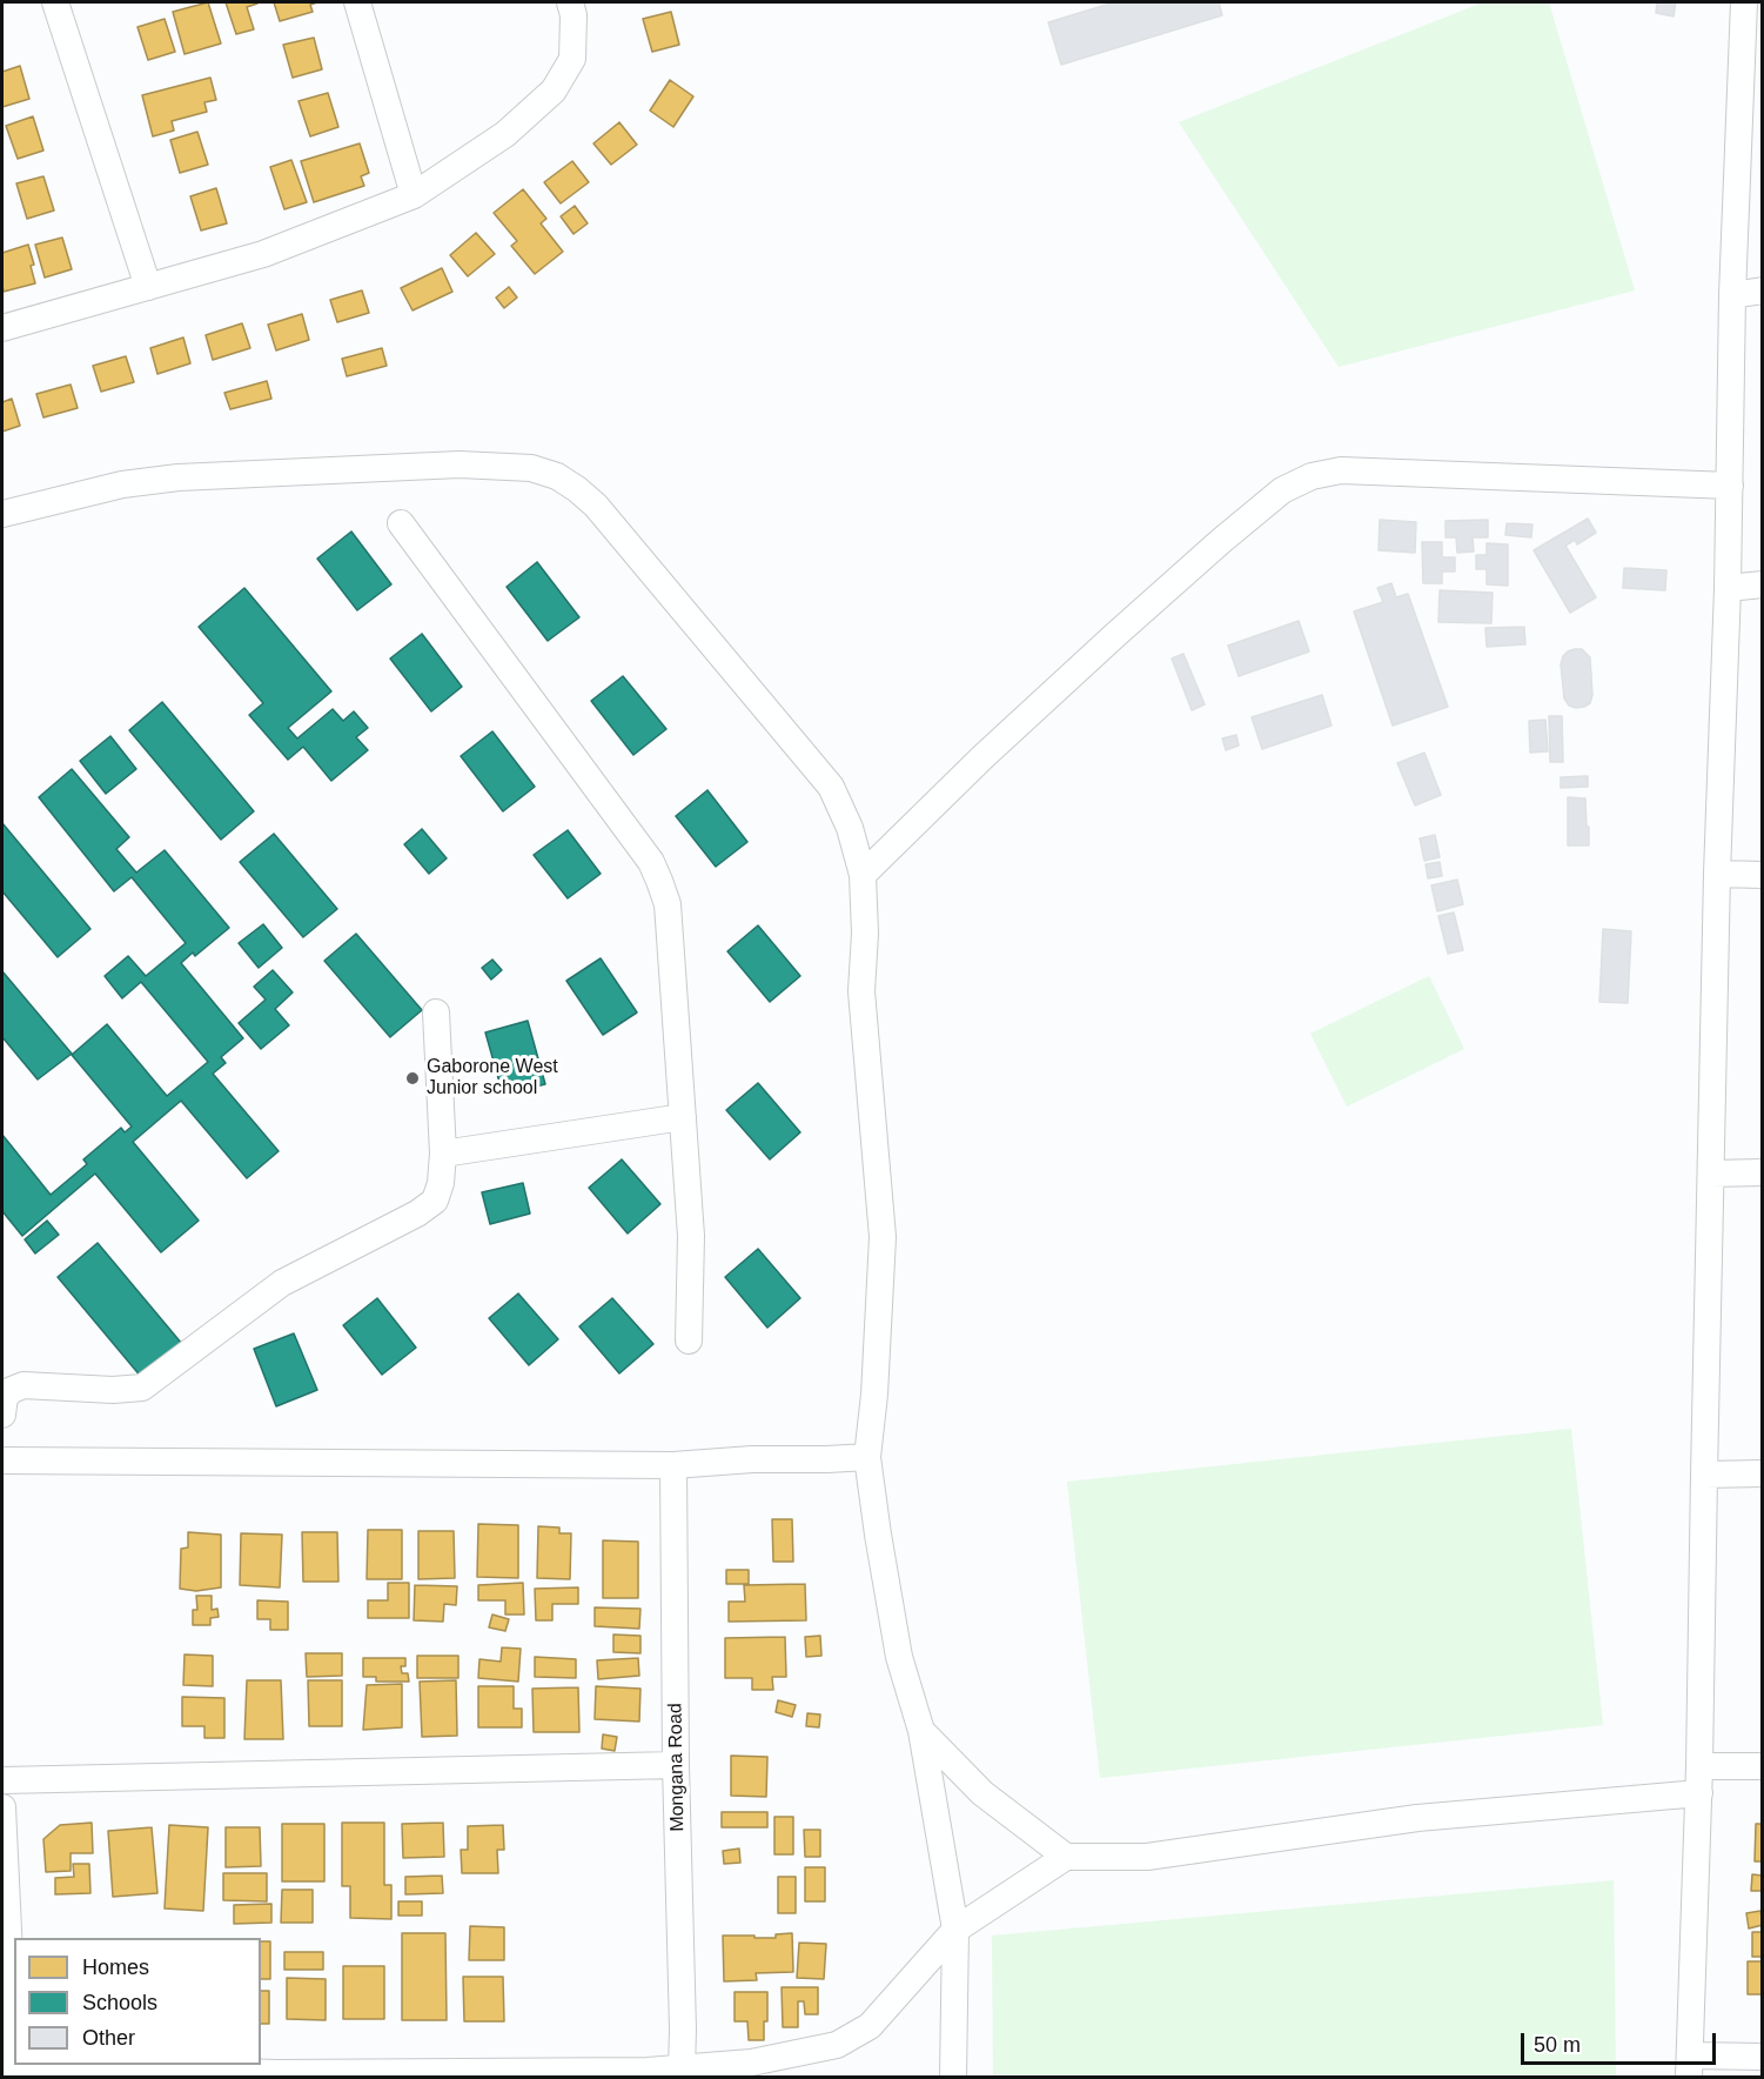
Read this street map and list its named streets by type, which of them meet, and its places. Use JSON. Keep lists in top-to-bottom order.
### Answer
{
  "streets": {
    "street": ["Mongana Road"]
  },
  "places": ["Gaborone West Junior school"],
  "legend": ["Homes", "Schools", "Other"],
  "scale_bar": "50 m"
}
